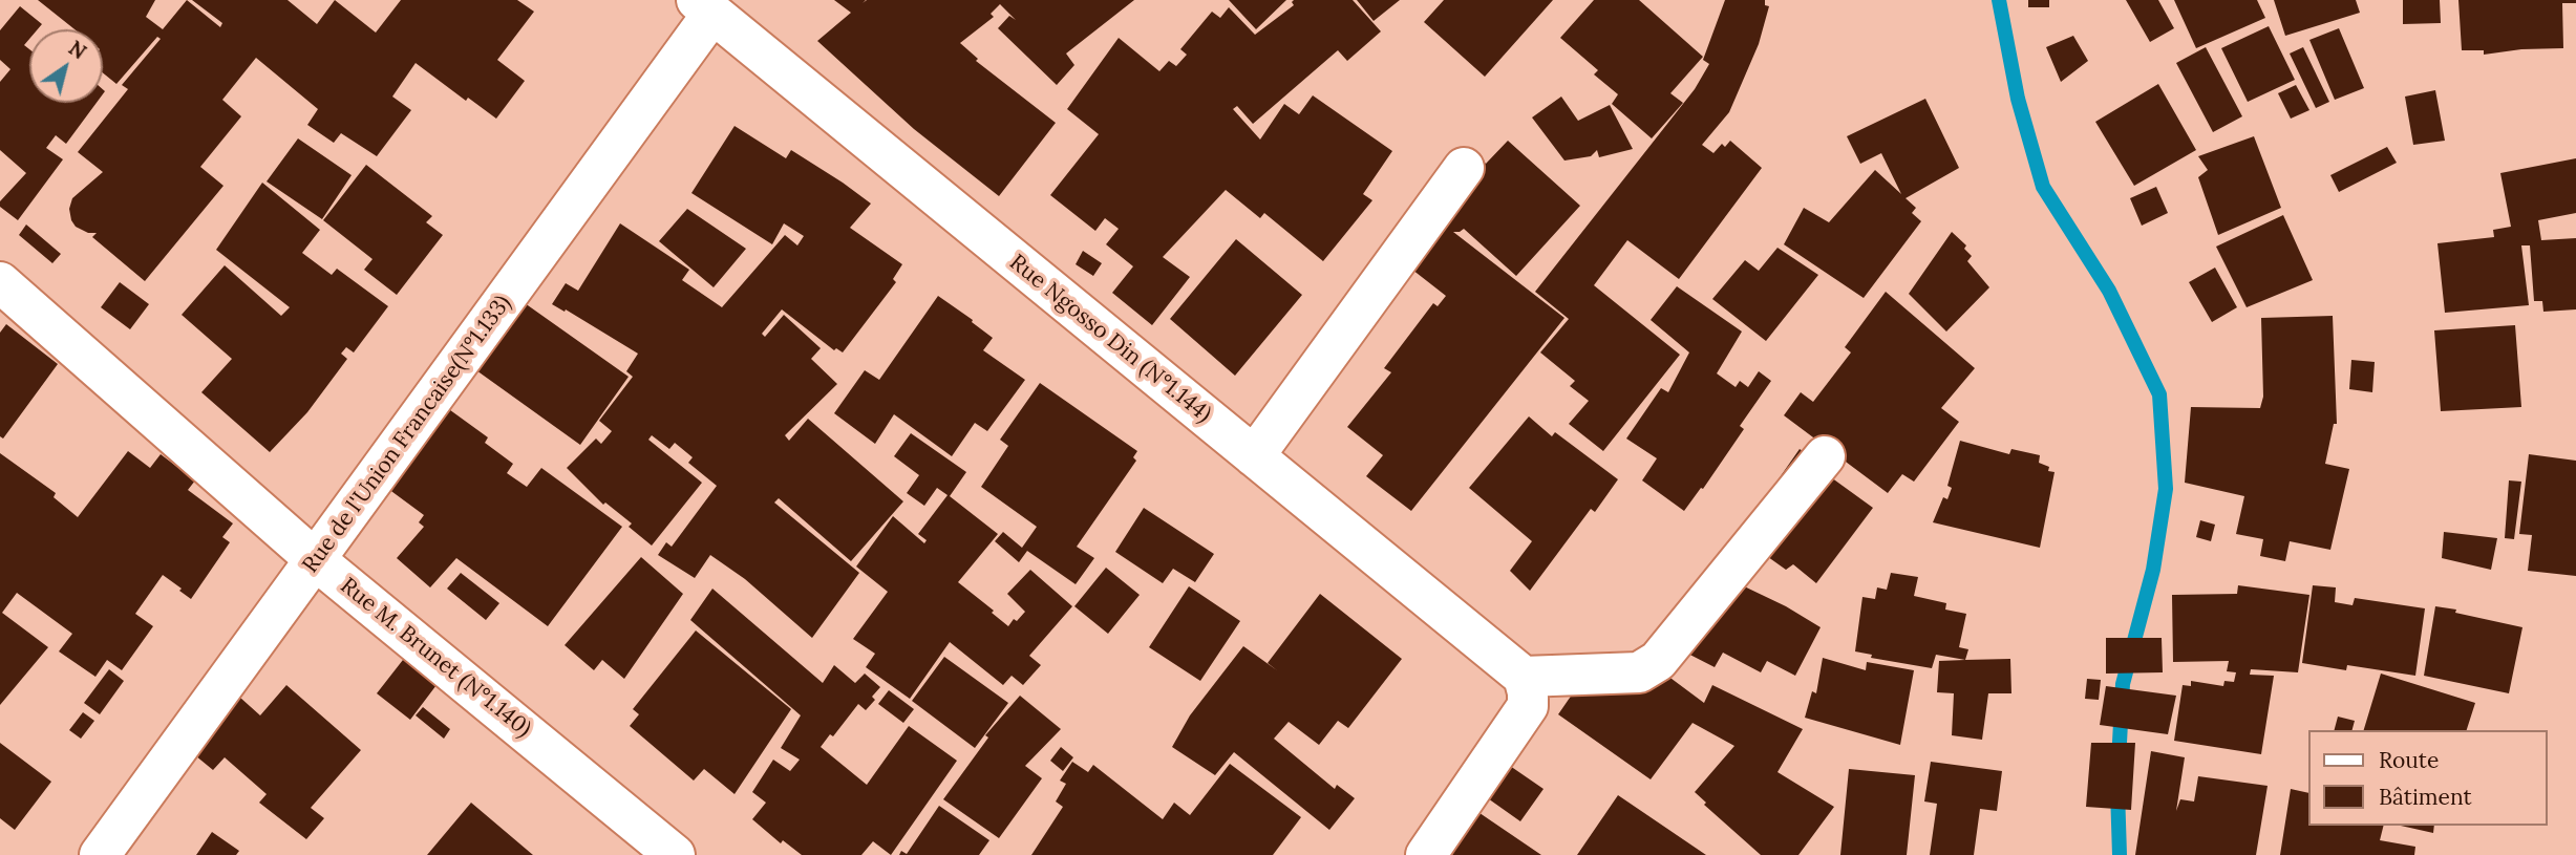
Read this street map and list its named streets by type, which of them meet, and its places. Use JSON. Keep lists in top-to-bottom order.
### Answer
{
  "streets": {
    "street": ["Rue Ngosso Din (N°1.144)", "Rue de l'Union Francaise(N°1.133)", "Rue M. Brunet (N°1.140)"]
  },
  "crossings": [
    ["Rue Ngosso Din (N°1.144)", "Rue de l'Union Francaise(N°1.133)"],
    ["Rue de l'Union Francaise(N°1.133)", "Rue M. Brunet (N°1.140)"]
  ],
  "legend": ["Route", "Bâtiment"],
  "north": "top right"
}
